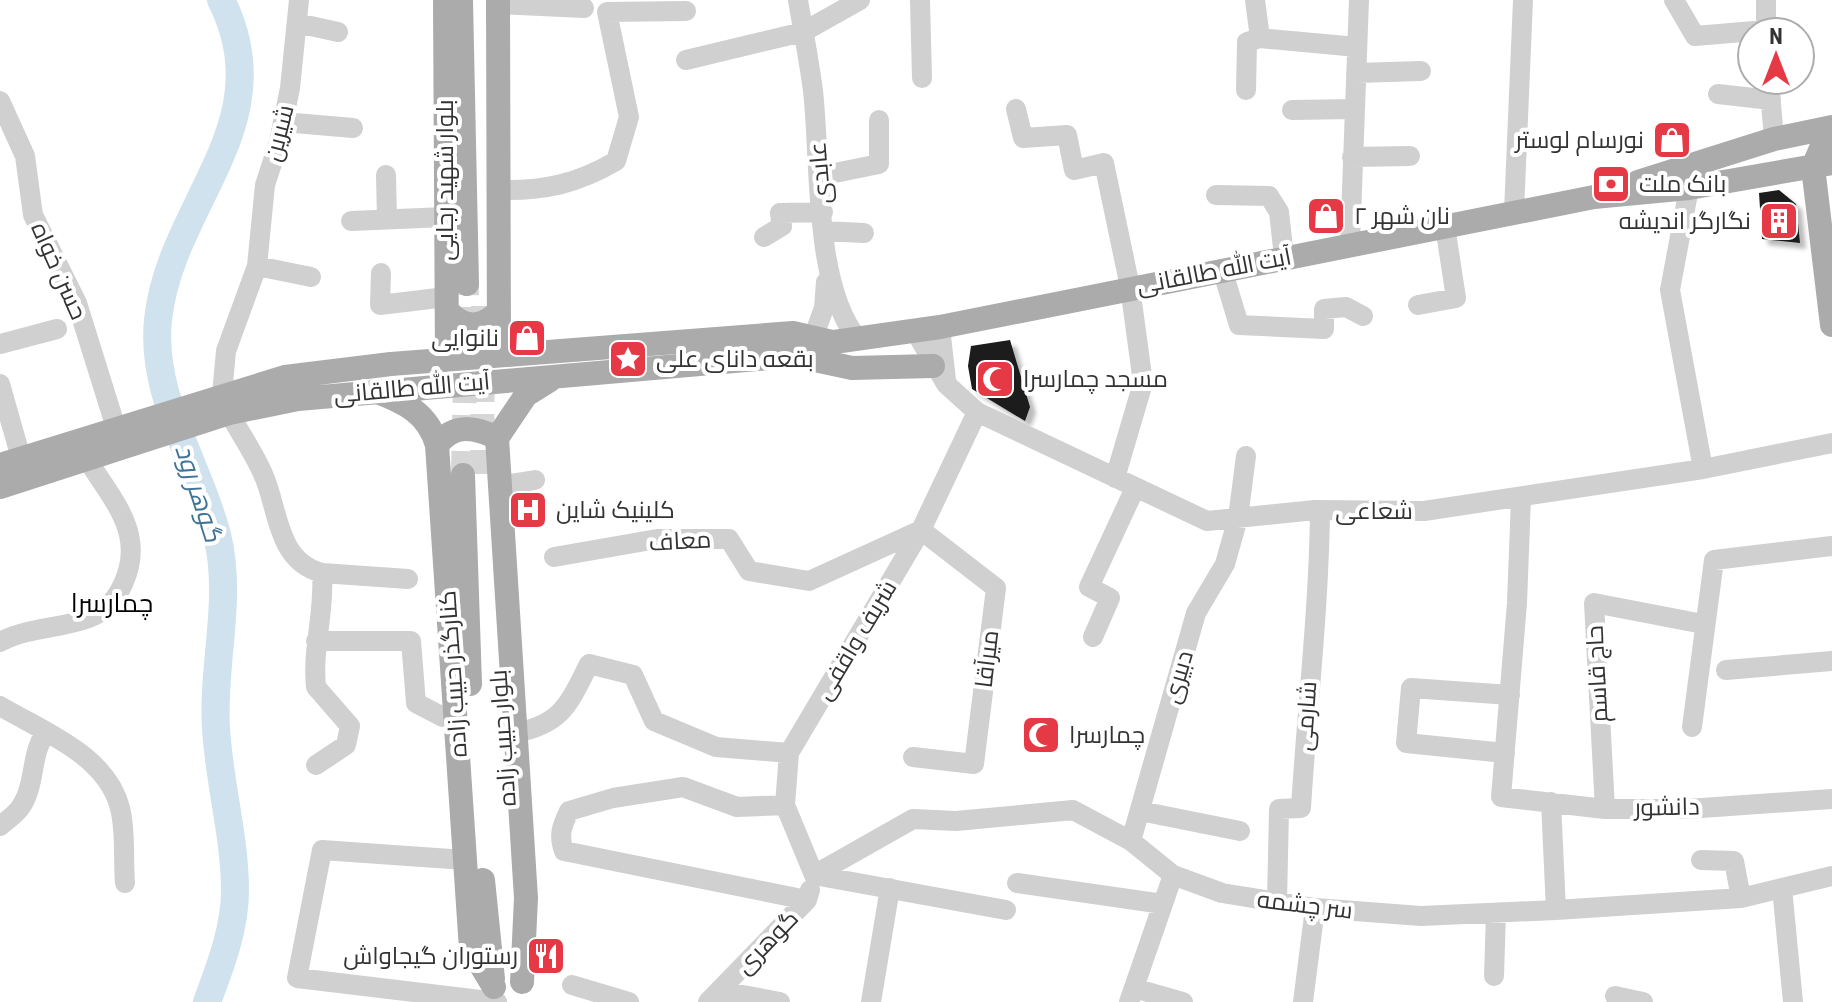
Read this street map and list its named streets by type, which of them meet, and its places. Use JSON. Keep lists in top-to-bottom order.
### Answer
{
  "streets": {
    "main road": [
      "بلوار شهید رجایی",
      "آیت الله طالقانی",
      "کنارگذر حبیب زاده",
      "بلوار حبیب زاده"
    ],
    "street": [
      "شیرین",
      "عابدی",
      "حسن خواه",
      "شعاعی",
      "معاف",
      "شریف واقفی",
      "میرآقا",
      "حاج قاسم",
      "دبیری",
      "شارمی",
      "دانشور",
      "سر چشمه",
      "گوهری"
    ]
  },
  "crossings": [
    ["شیرین", "آیت الله طالقانی"],
    ["عابدی", "آیت الله طالقانی"],
    ["بلوار شهید رجایی", "آیت الله طالقانی"],
    ["حسن خواه", "آیت الله طالقانی"],
    ["آیت الله طالقانی", "کنارگذر حبیب زاده"],
    ["شعاعی", "شریف واقفی"],
    ["شعاعی", "دبیری"],
    ["شعاعی", "شارمی"],
    ["معاف", "شریف واقفی"],
    ["معاف", "میرآقا"],
    ["شریف واقفی", "میرآقا"],
    ["شریف واقفی", "سر چشمه"],
    ["شریف واقفی", "گوهری"],
    ["کنارگذر حبیب زاده", "بلوار حبیب زاده"],
    ["حاج قاسم", "دانشور"],
    ["دبیری", "سر چشمه"],
    ["شارمی", "سر چشمه"],
    ["سر چشمه", "گوهری"]
  ],
  "districts": ["چمارسرا"],
  "water": ["گوهر رود"],
  "places": {
    "shop": ["نورسام لوستر", "نان شهر ۲", "نانوایی"],
    "bank": ["بانک ملت"],
    "building": ["نگارگر اندیشه"],
    "place": ["بقعه دانای علی"],
    "mosque": ["مسجد چمارسرا", "چمارسرا"],
    "hospital": ["کلینیک شاین"],
    "restaurant": ["رستوران گیجاواش"]
  },
  "north": "top"
}
